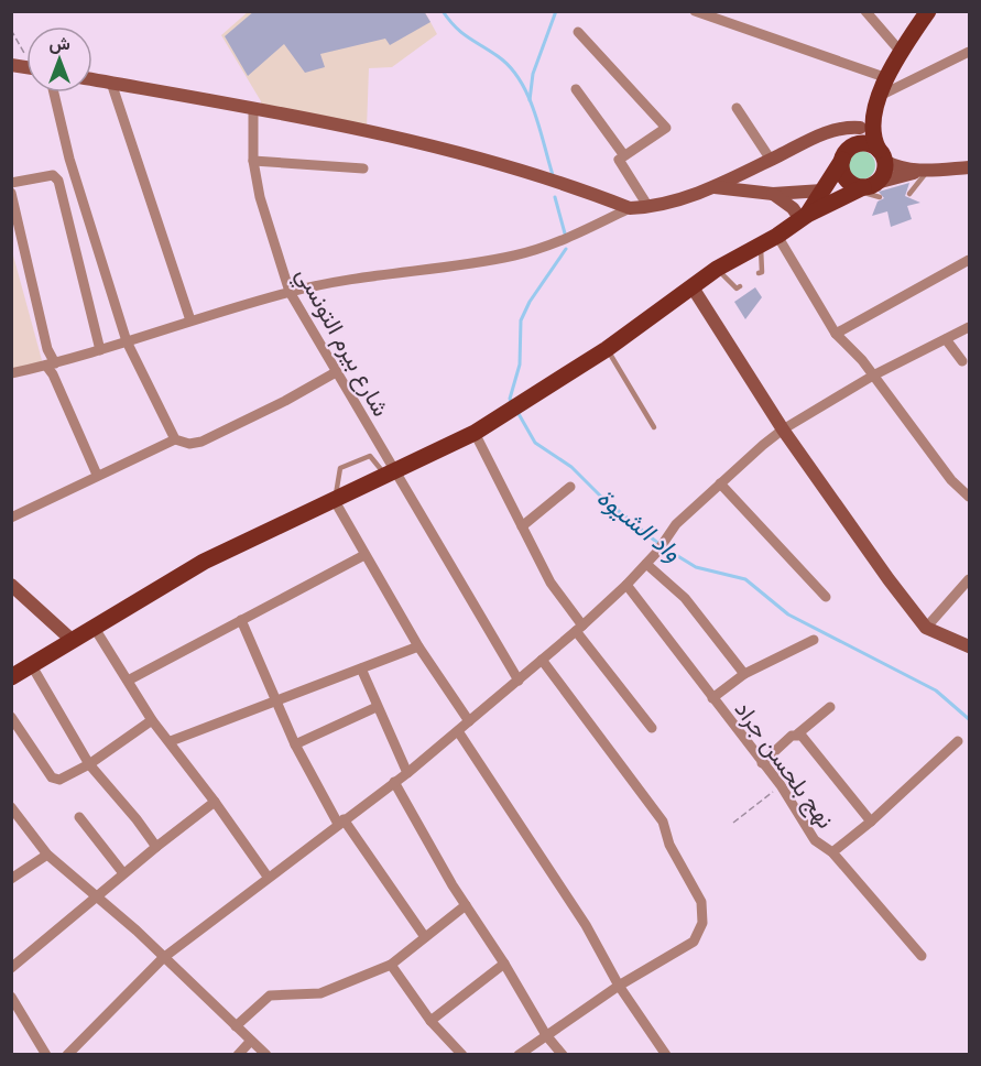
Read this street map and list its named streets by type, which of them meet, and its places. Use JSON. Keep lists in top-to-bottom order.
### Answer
{
  "streets": {
    "street": ["شارع بيرم التونسي", "نهج بلحسن جراد"]
  },
  "water": ["واد الشيوة"],
  "north": "top"
}
